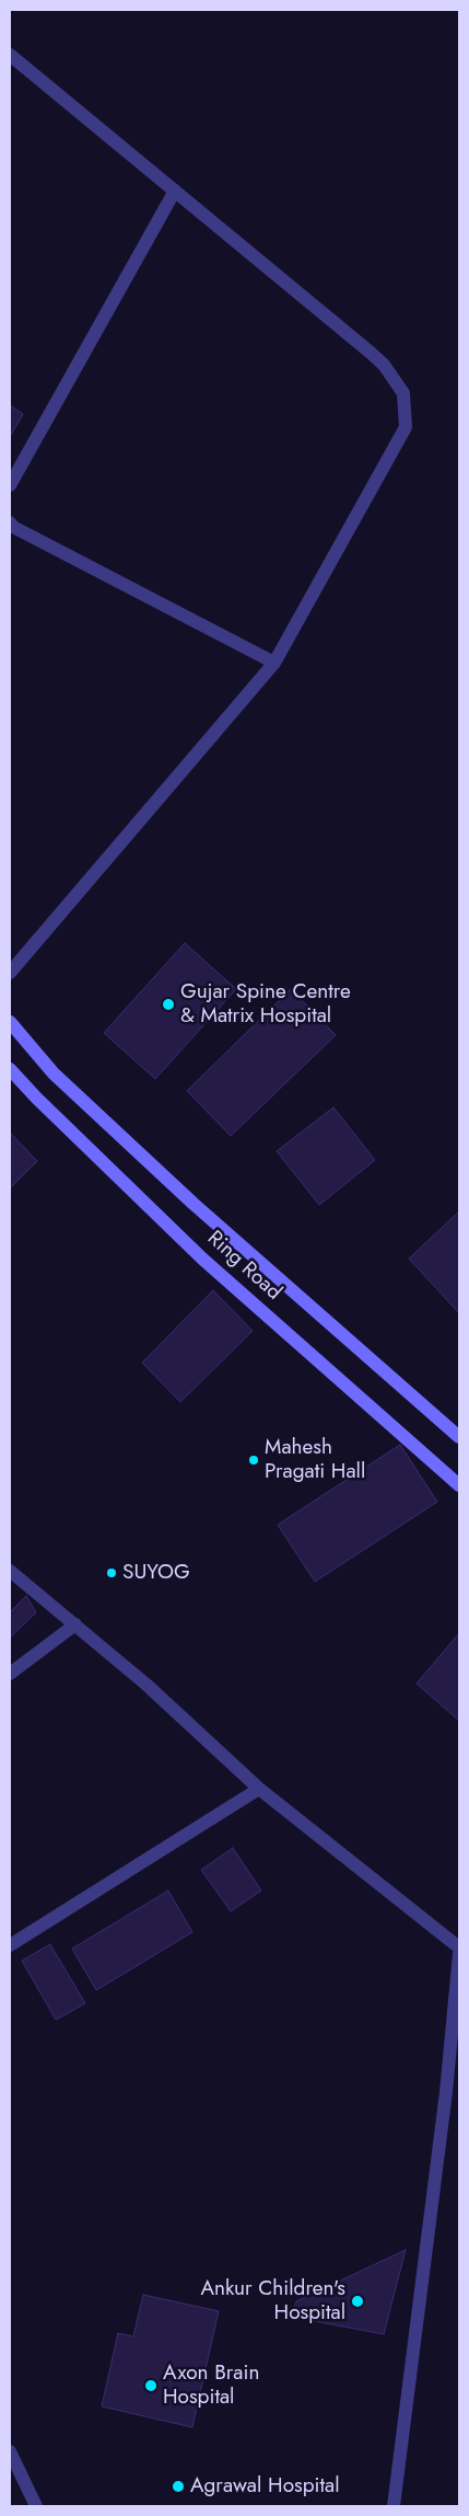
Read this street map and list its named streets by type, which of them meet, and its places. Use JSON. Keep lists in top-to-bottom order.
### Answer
{
  "streets": {
    "main road": ["Ring Road"]
  },
  "places": [
    "Gujar Spine Centre & Matrix Hospital",
    "Mahesh Pragati Hall",
    "SUYOG",
    "Ankur Children's Hospital",
    "Axon Brain Hospital",
    "Agrawal Hospital"
  ]
}
